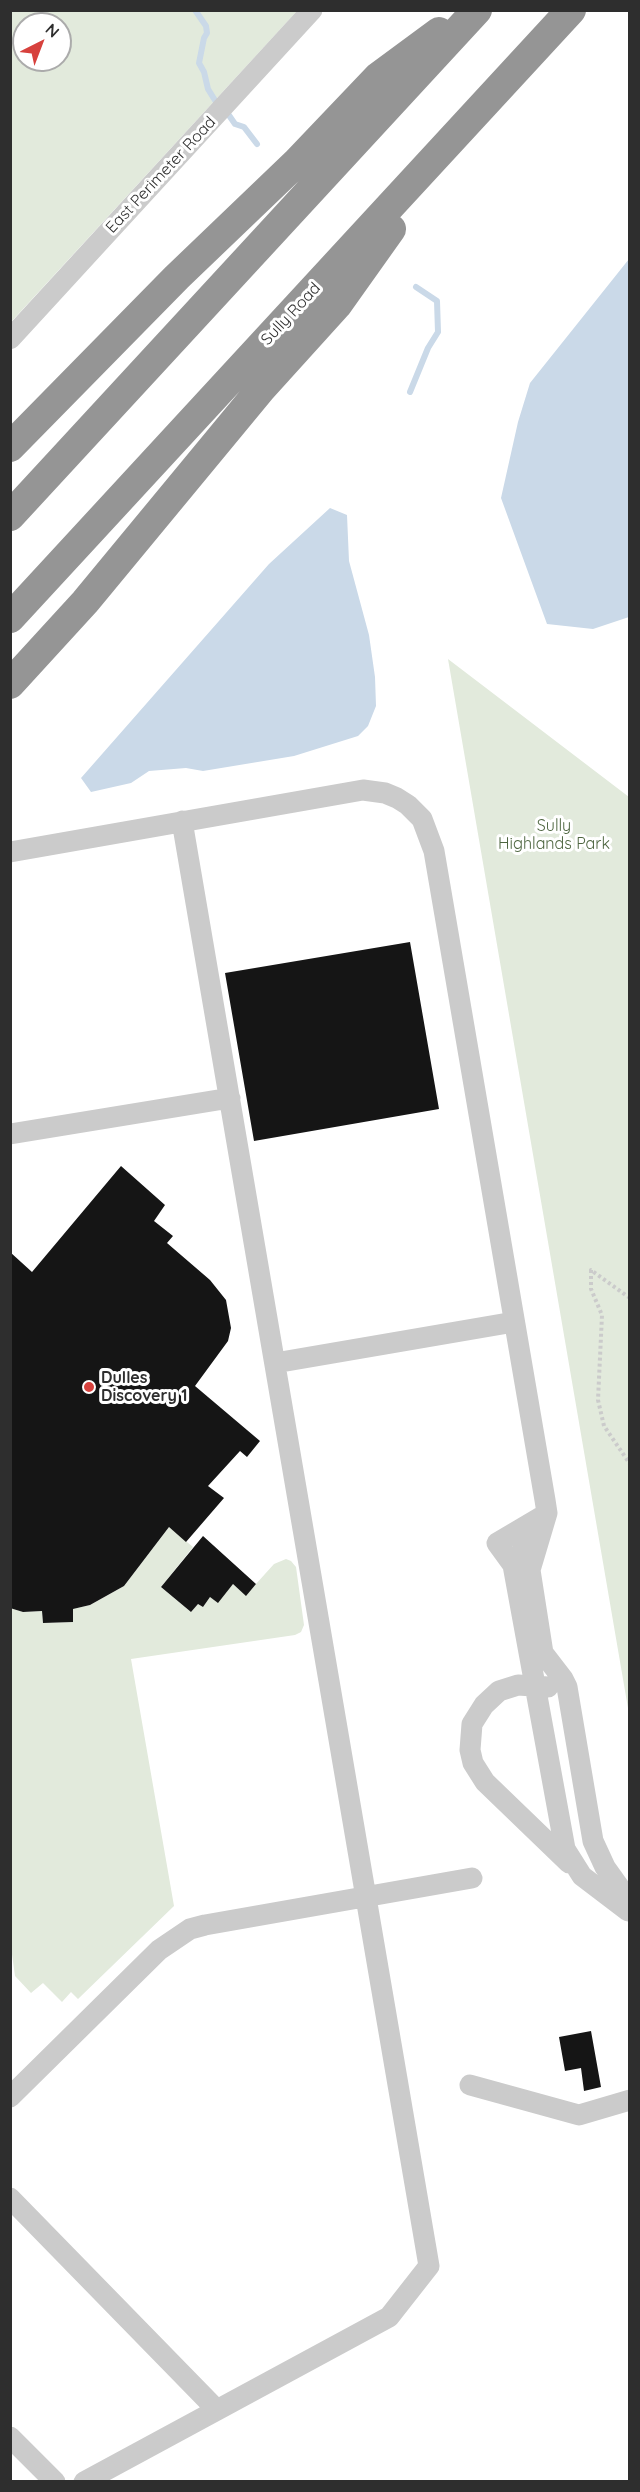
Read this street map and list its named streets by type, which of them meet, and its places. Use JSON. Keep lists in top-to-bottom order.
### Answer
{
  "streets": {
    "highway": ["Sully Road"],
    "lane": ["East Perimeter Road"]
  },
  "parks": ["Sully Highlands Park"],
  "places": ["Dulles Discovery 1"],
  "north": "top right"
}
